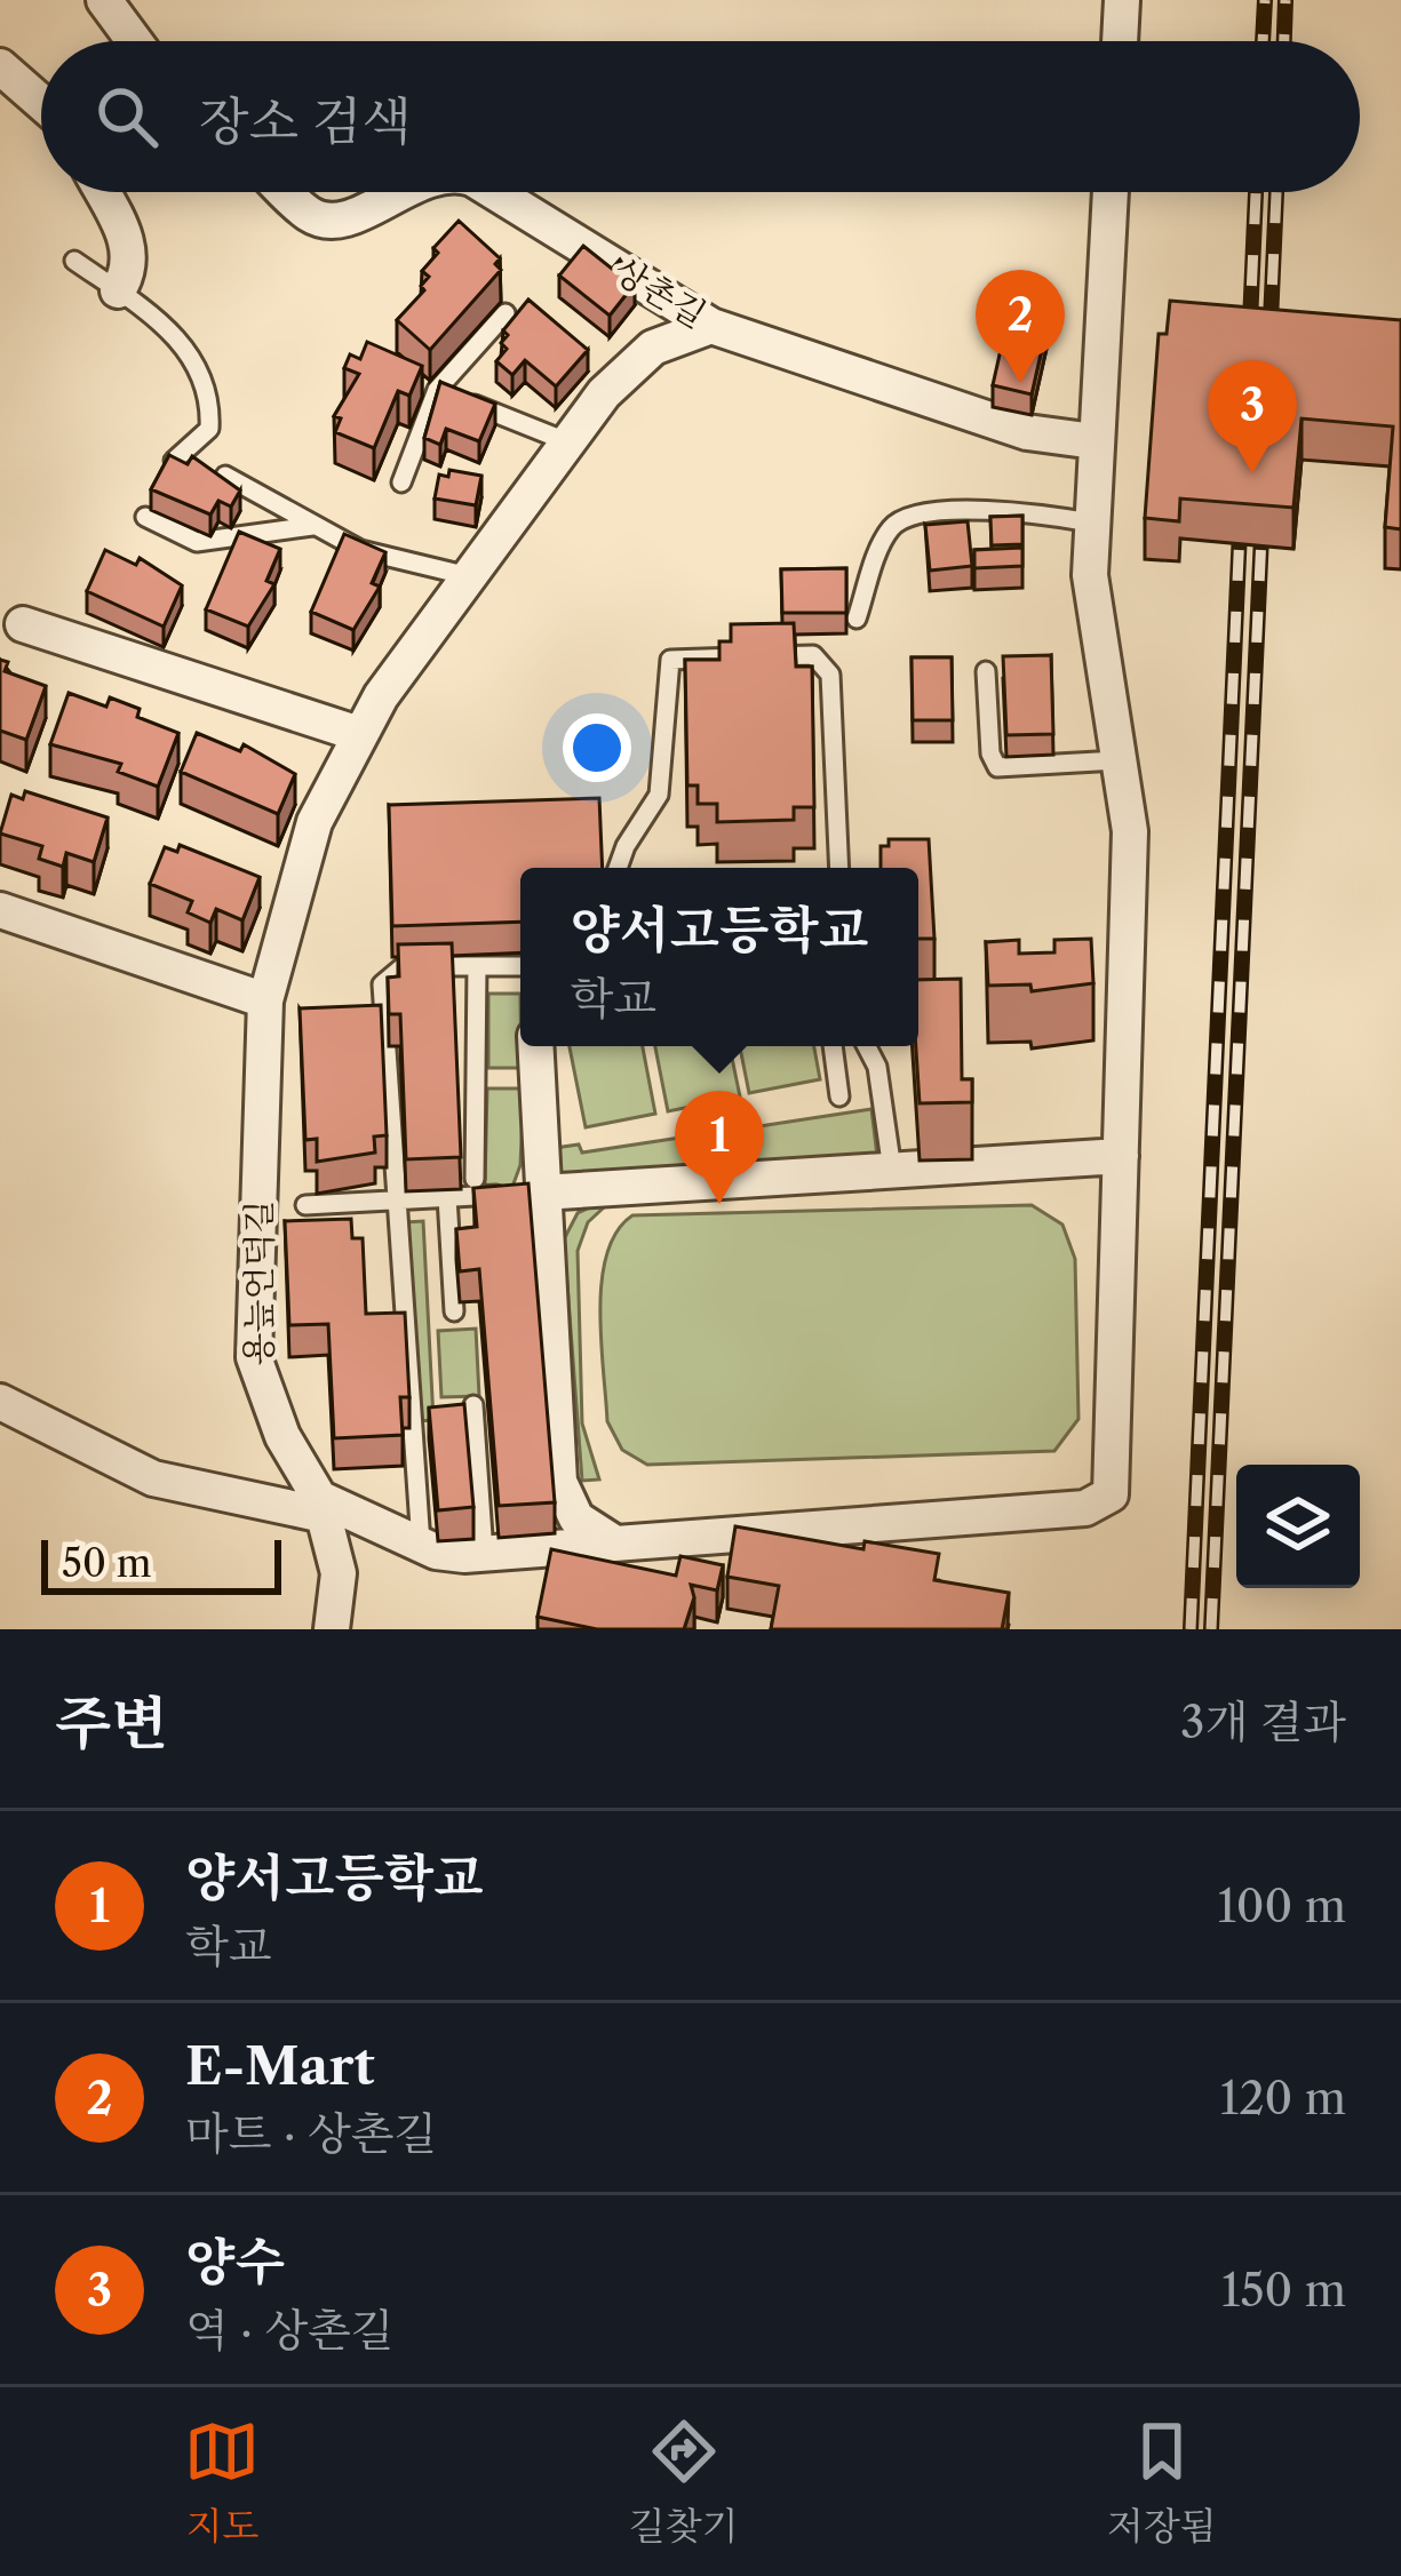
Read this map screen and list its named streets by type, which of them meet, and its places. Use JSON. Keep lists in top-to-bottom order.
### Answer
{
  "streets": {
    "street": ["상촌길", "용늪언덕길"]
  },
  "crossings": [
    ["상촌길", "용늪언덕길"]
  ],
  "scale_bar": "50 m",
  "page": {
    "search": "장소 검색",
    "pins": ["2", "3", "1"],
    "popup": ["양서고등학교", "학교"],
    "scale": "50 m",
    "heading": ["주변", "3개 결과"],
    "list": [
      {
        "mark": "1",
        "name": "양서고등학교",
        "note": "학교",
        "value": "100 m"
      },
      {
        "mark": "2",
        "name": "E-Mart",
        "note": "마트 · 상촌길",
        "value": "120 m"
      },
      {
        "mark": "3",
        "name": "양수",
        "note": "역 · 상촌길",
        "value": "150 m"
      }
    ],
    "nav": ["지도", "길찾기", "저장됨"]
  }
}
